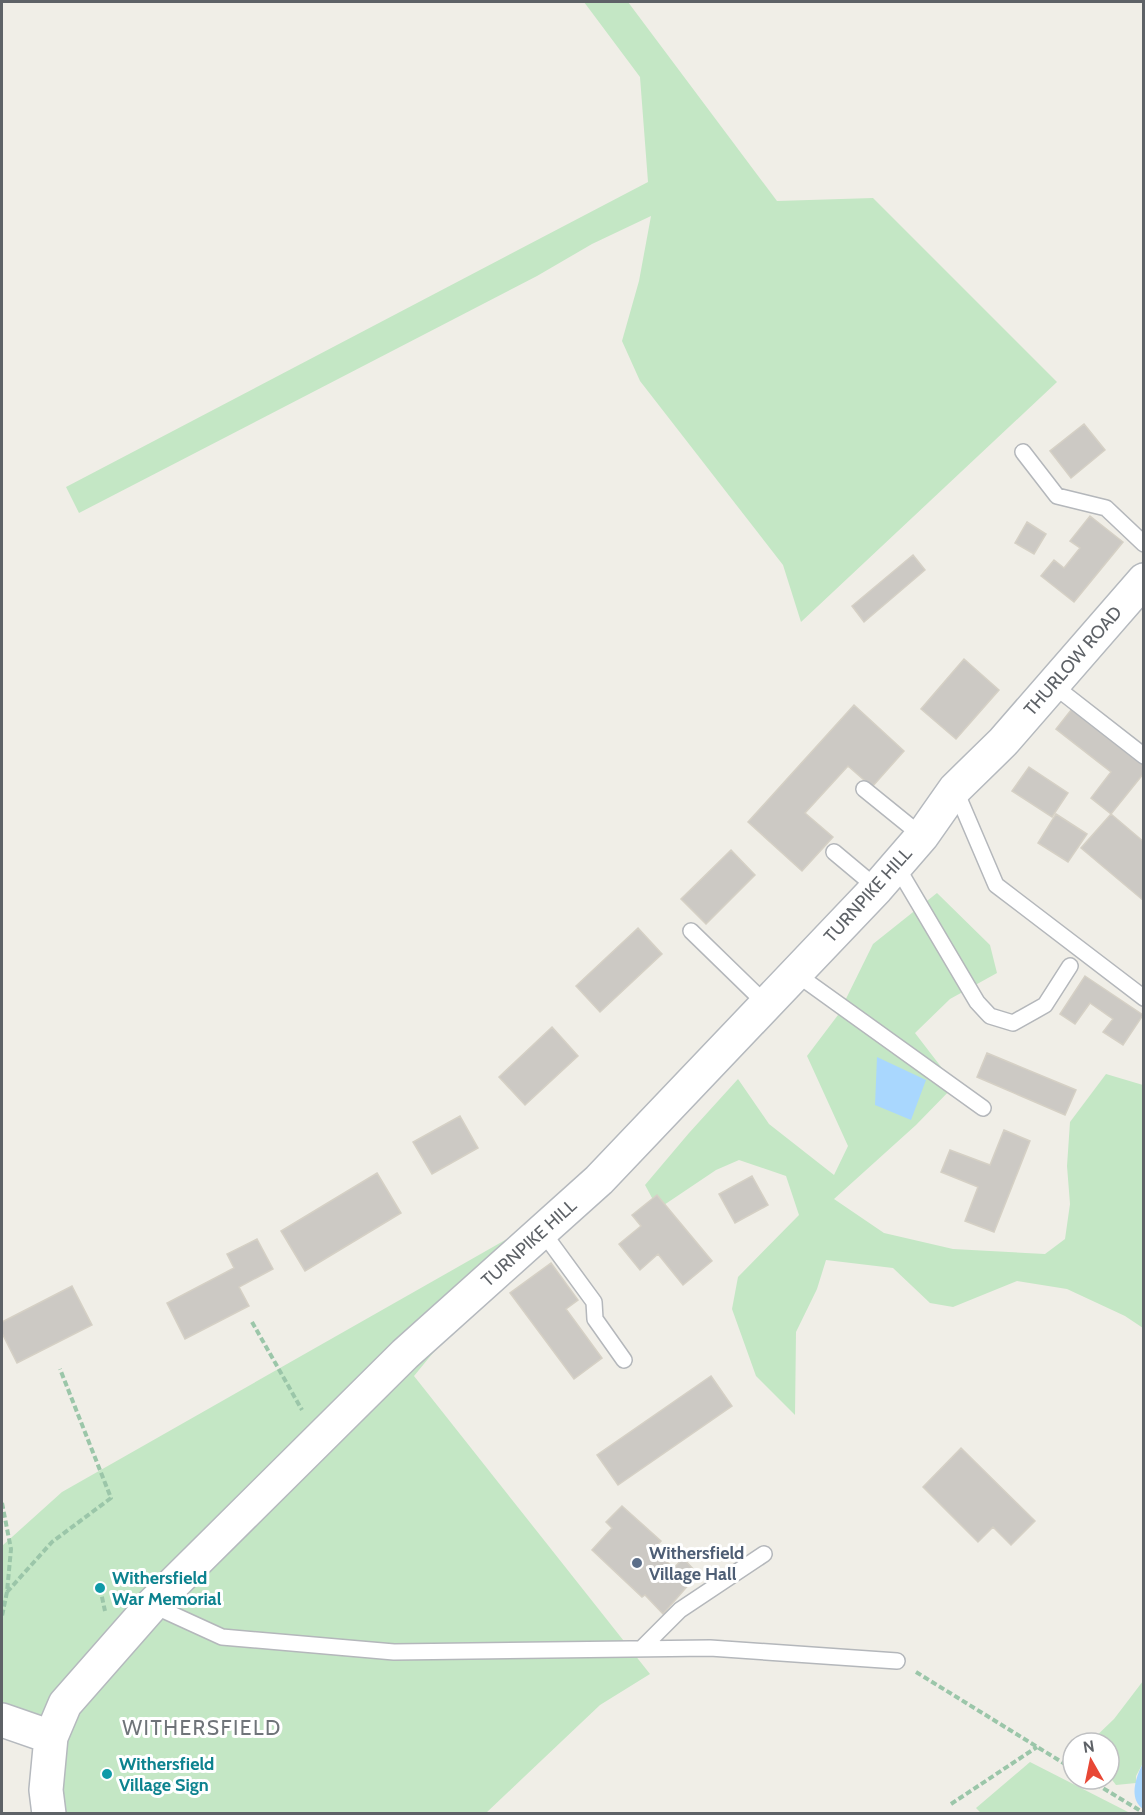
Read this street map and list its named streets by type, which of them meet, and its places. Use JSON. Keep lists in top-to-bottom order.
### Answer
{
  "streets": {
    "street": ["THURLOW ROAD", "TURNPIKE HILL"]
  },
  "crossings": [
    ["THURLOW ROAD", "TURNPIKE HILL"]
  ],
  "districts": ["WITHERSFIELD"],
  "places": ["Withersfield Village Hall", "Withersfield War Memorial", "Withersfield Village Sign"],
  "north": "top"
}
